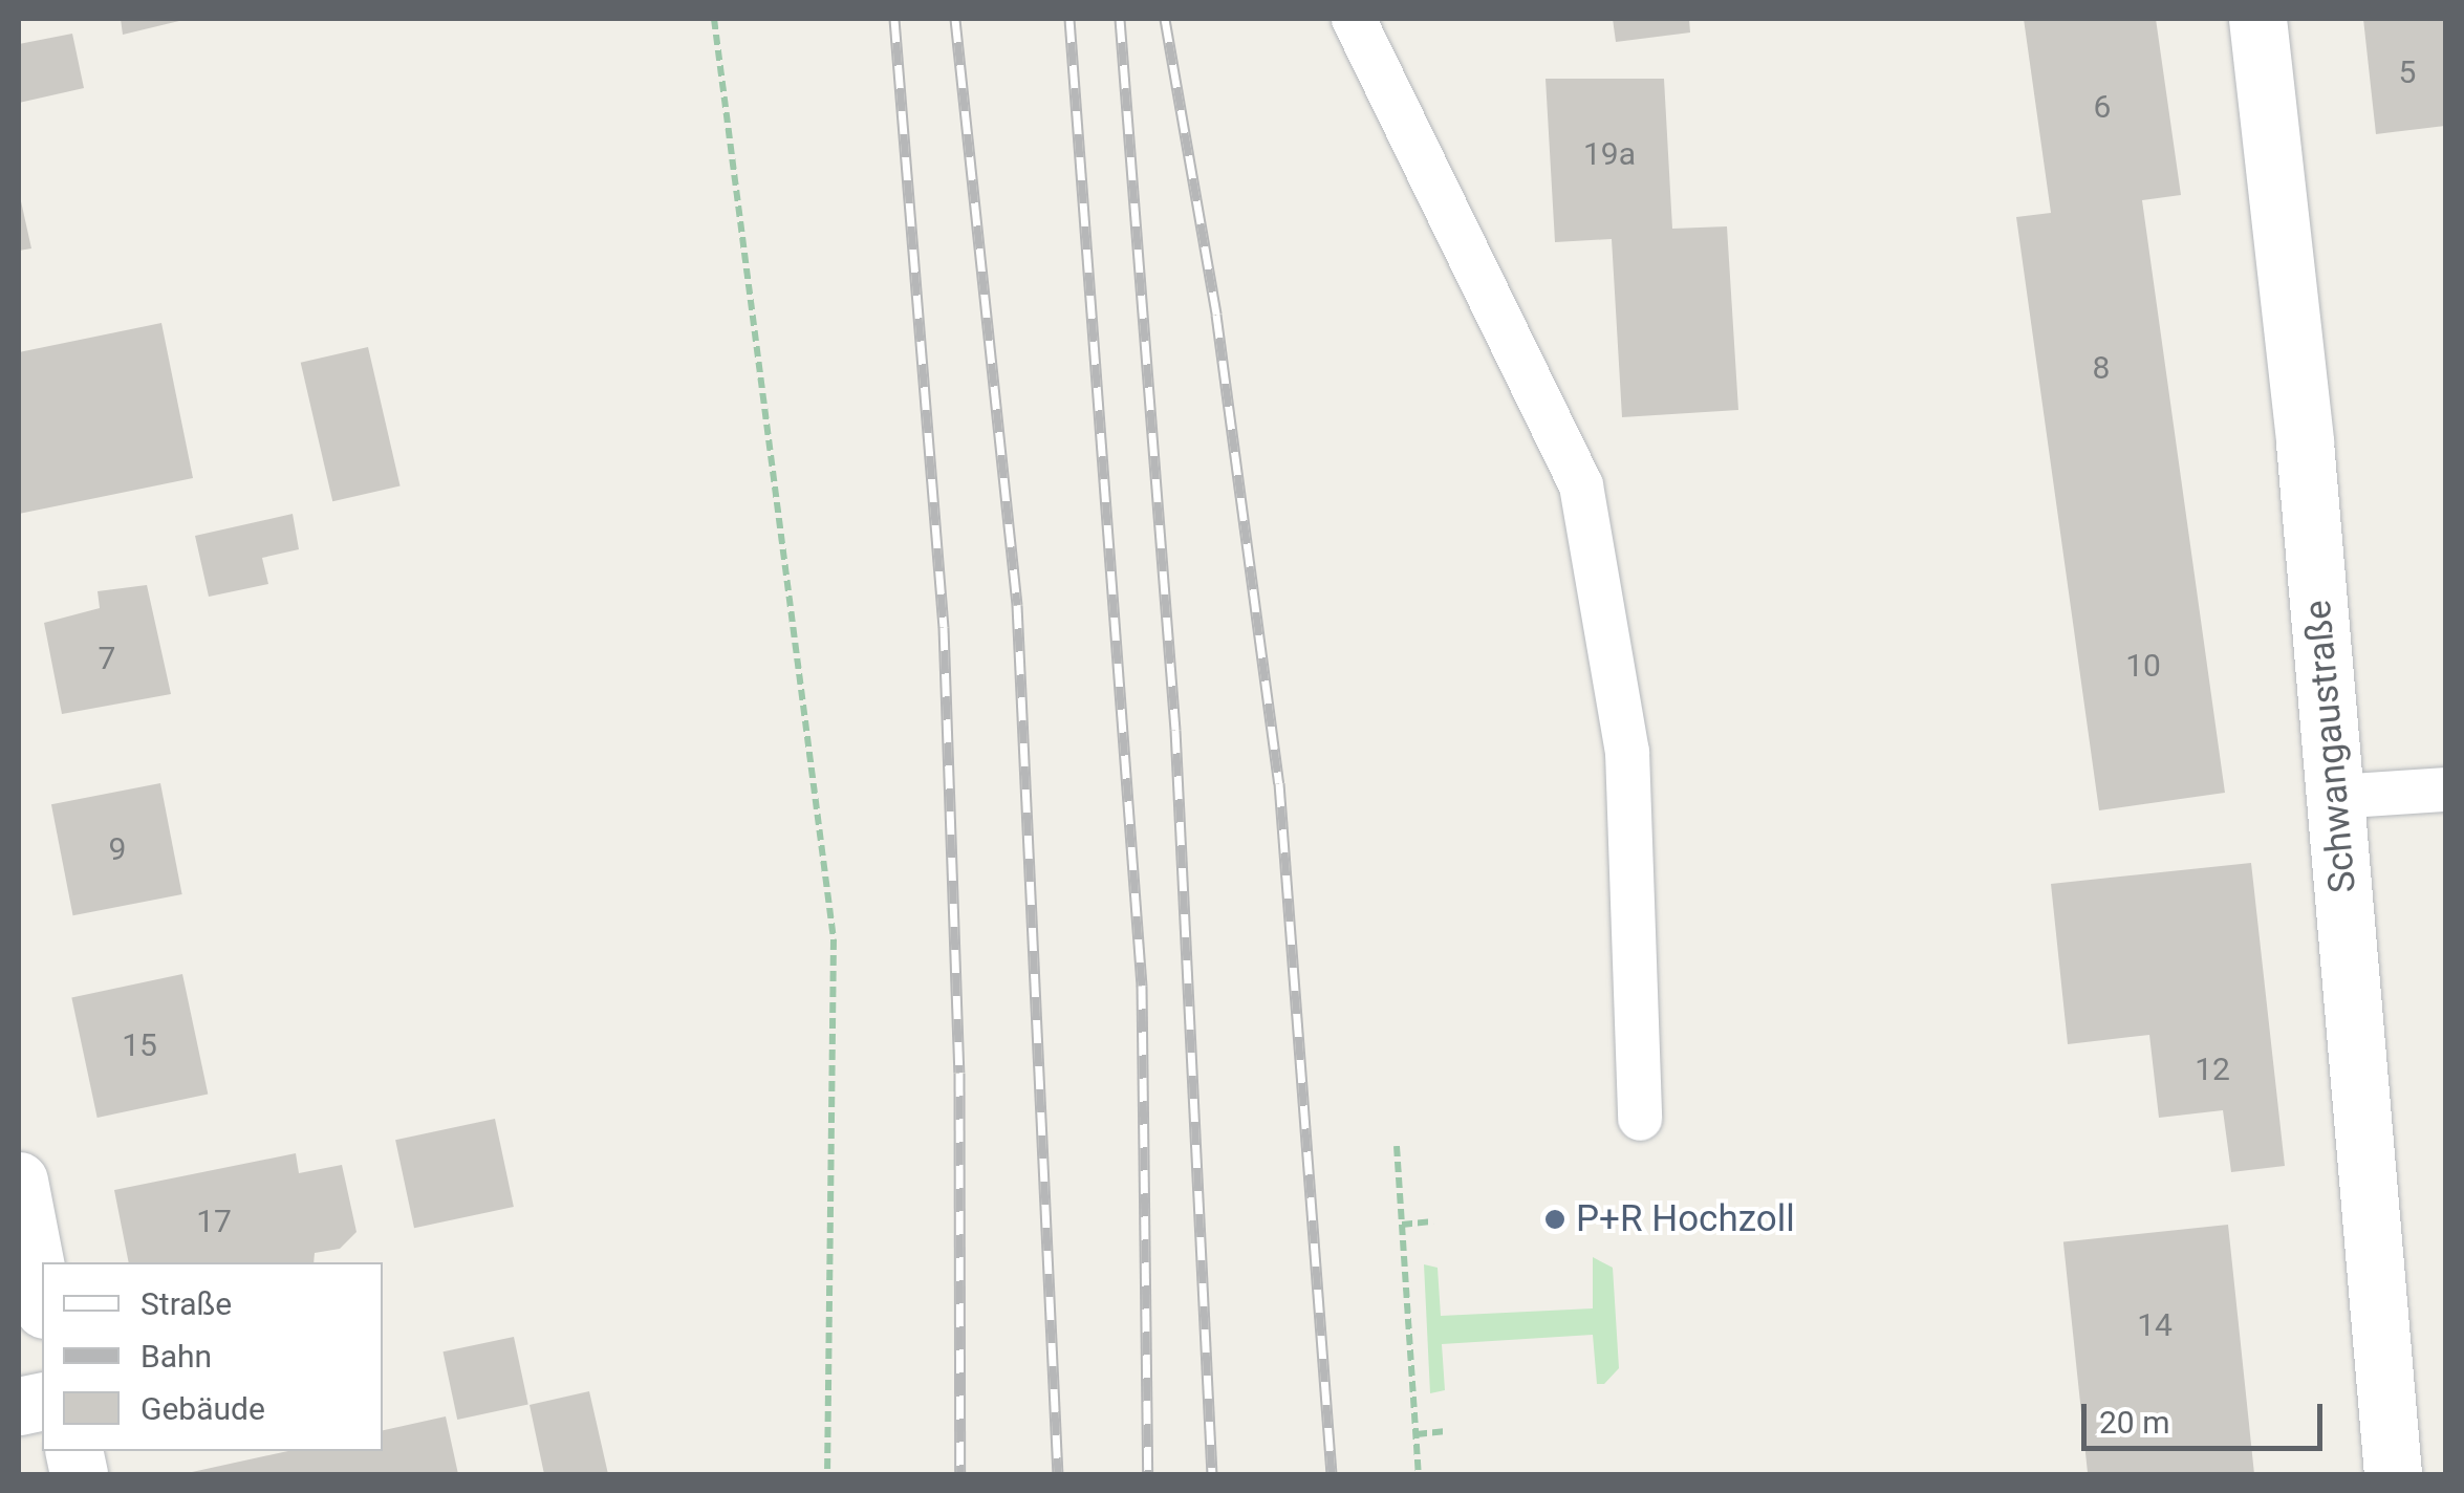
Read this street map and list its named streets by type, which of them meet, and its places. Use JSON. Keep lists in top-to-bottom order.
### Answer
{
  "streets": {
    "street": ["Schwangaustraße"]
  },
  "places": ["P+R Hochzoll"],
  "house_numbers": [
    "5",
    "6",
    "19a",
    "8",
    "7",
    "10",
    "9",
    "15",
    "12",
    "17",
    "14"
  ],
  "legend": ["Straße", "Bahn", "Gebäude"],
  "scale_bar": "20 m"
}
